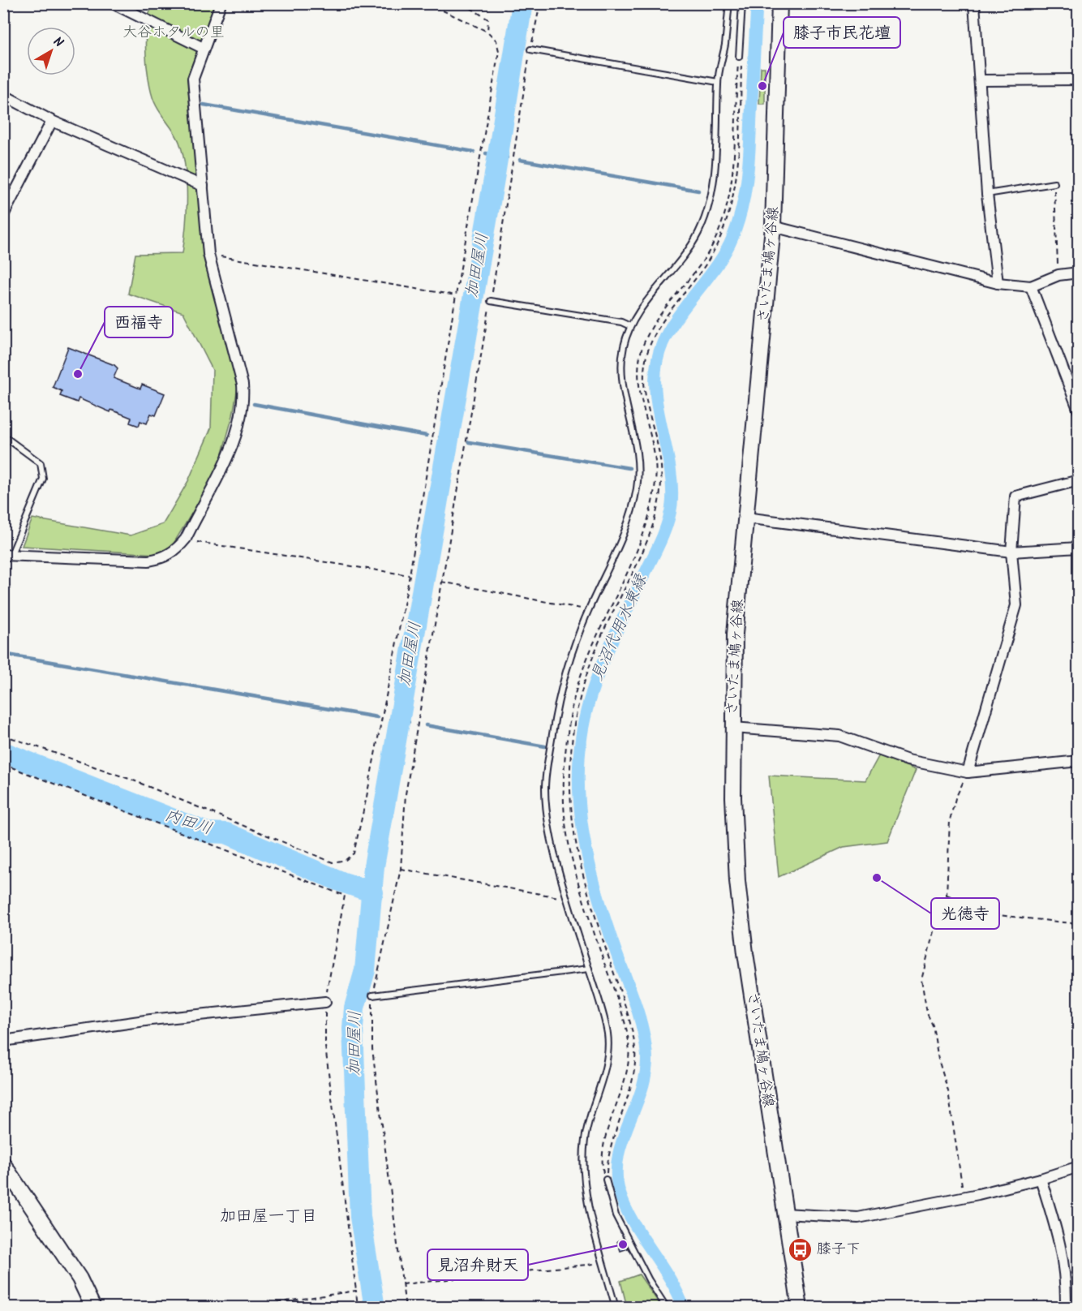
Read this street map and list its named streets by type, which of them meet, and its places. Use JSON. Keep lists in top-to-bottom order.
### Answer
{
  "streets": {
    "main road": ["さいたま鳩ヶ谷線"]
  },
  "districts": ["加田屋一丁目"],
  "water": ["加田屋川", "見沼代用水東縁", "内田川"],
  "parks": ["大谷ホタルの里"],
  "places": {
    "other": [
      "膝子市民花壇",
      "西福寺",
      "光徳寺",
      "見沼弁財天"
    ],
    "bus stop": ["膝子下"]
  },
  "north": "top right"
}
